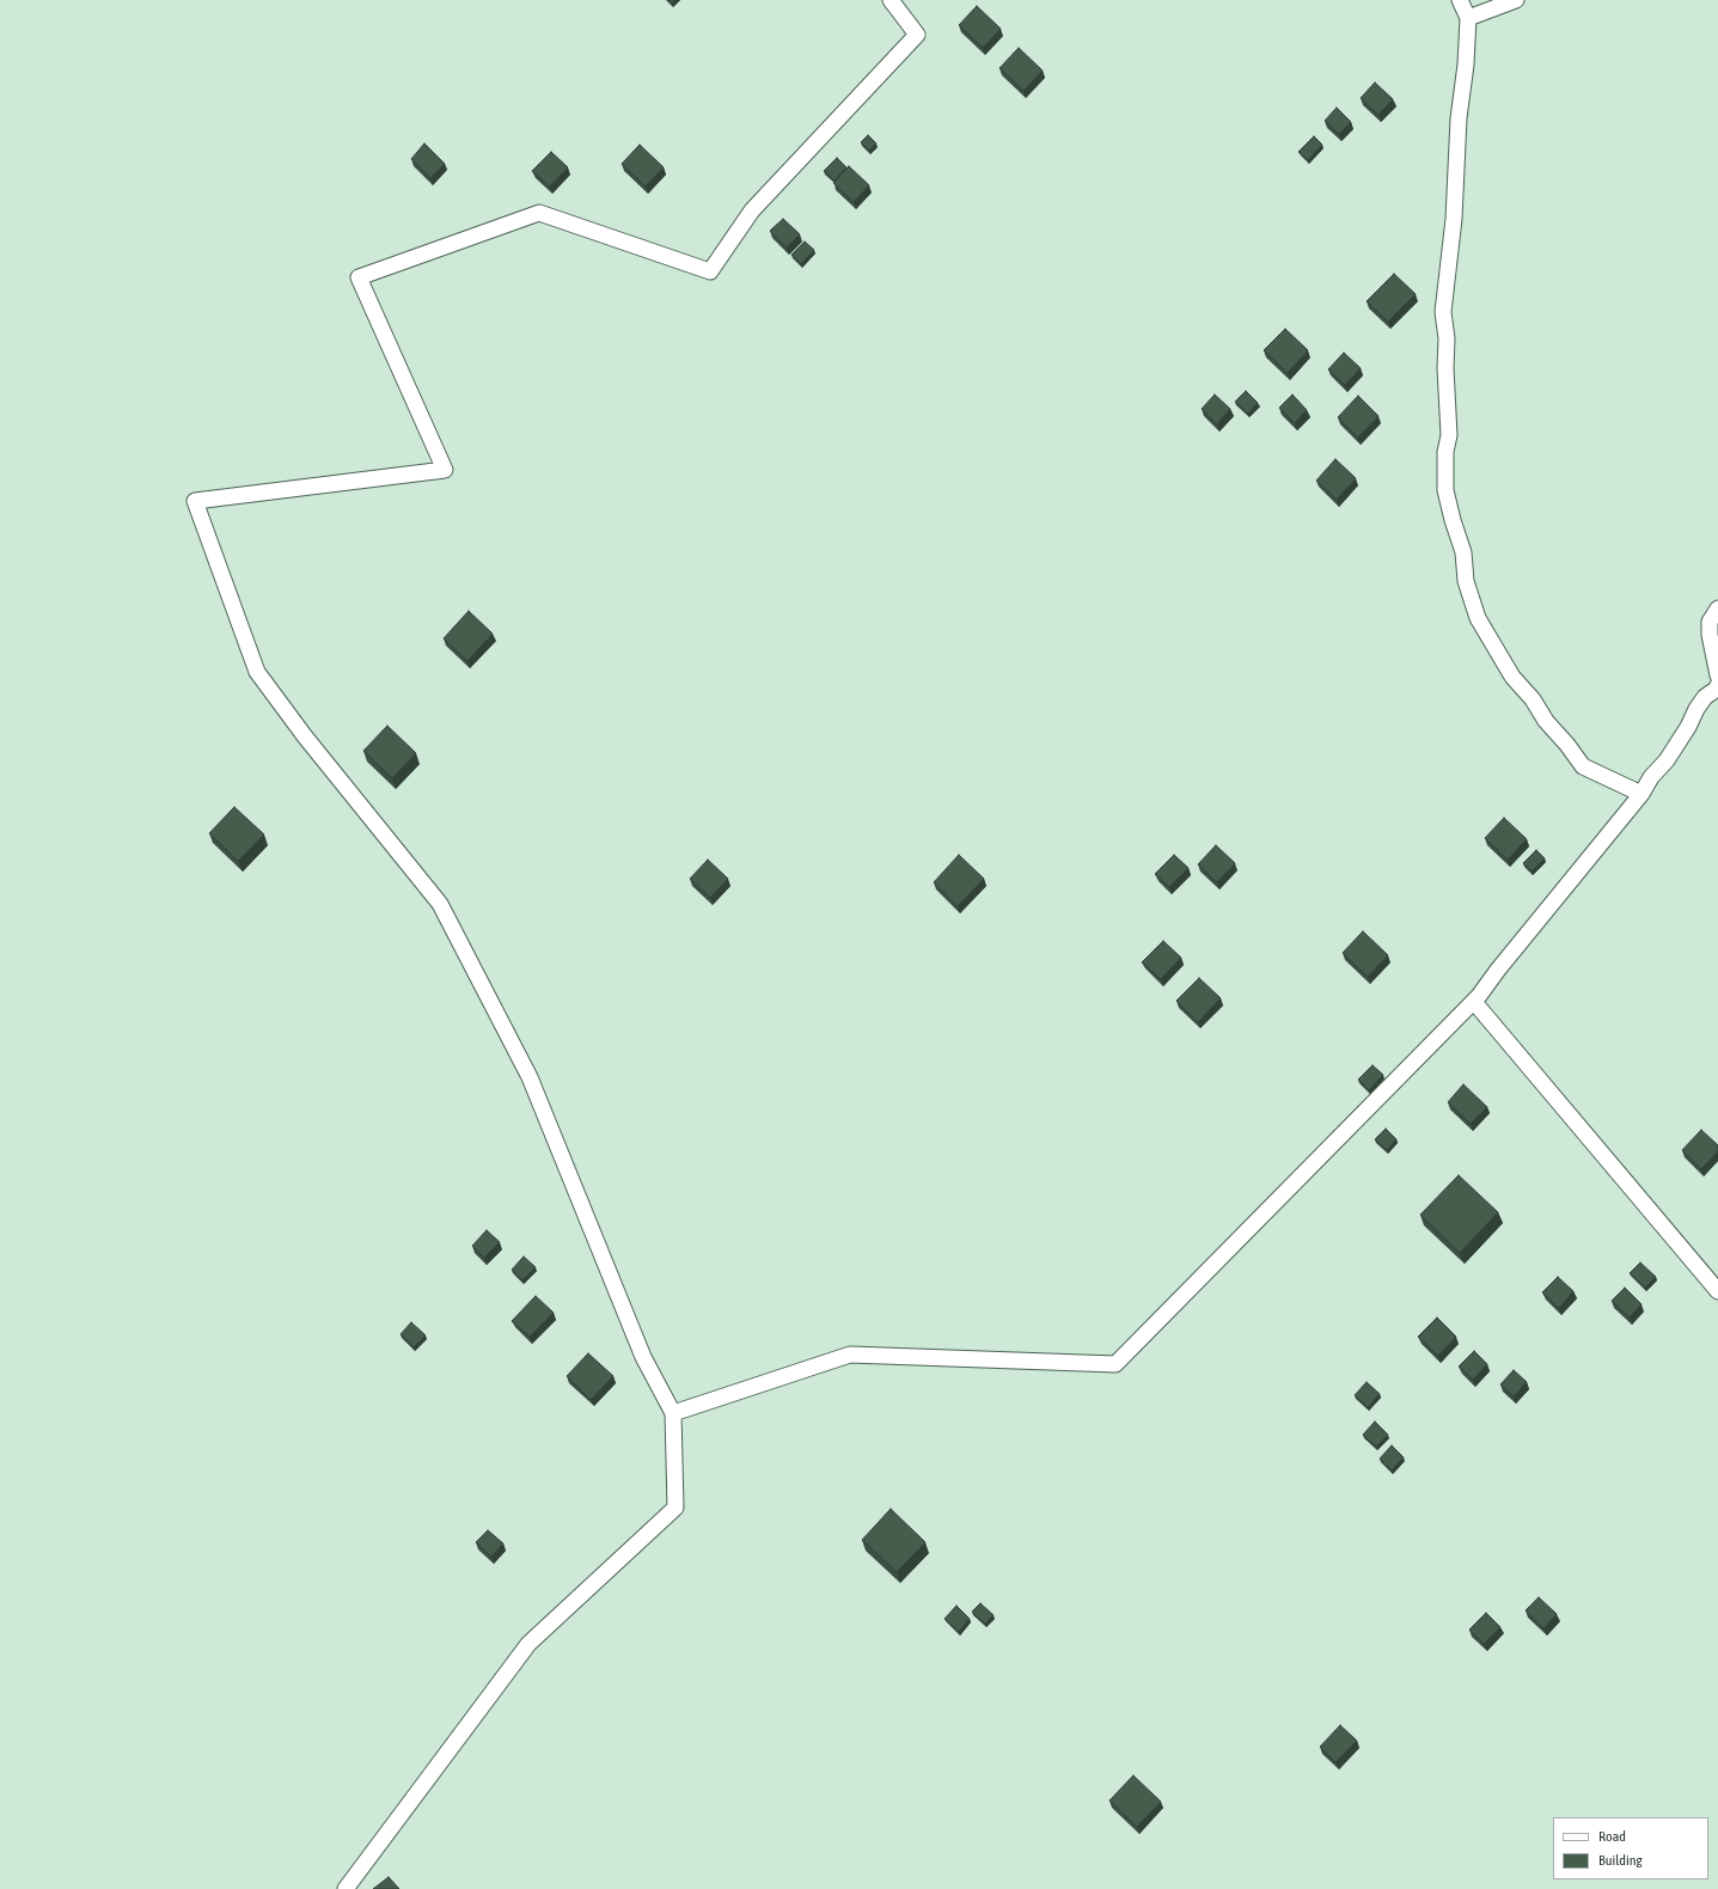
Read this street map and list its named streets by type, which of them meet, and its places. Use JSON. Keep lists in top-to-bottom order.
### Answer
{
  "legend": ["Road", "Building"]
}
